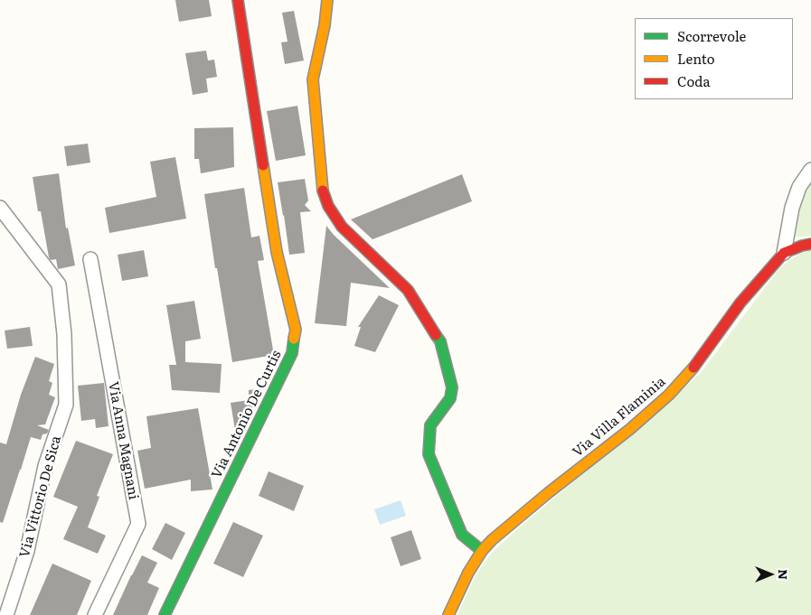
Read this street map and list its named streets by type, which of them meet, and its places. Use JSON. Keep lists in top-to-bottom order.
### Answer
{
  "streets": {
    "street": [
      "Via Antonio De Curtis",
      "Via Villa Flaminia",
      "Via Anna Magnani",
      "Via Vittorio De Sica"
    ]
  },
  "legend": ["Scorrevole", "Lento", "Coda"],
  "north": "right"
}
